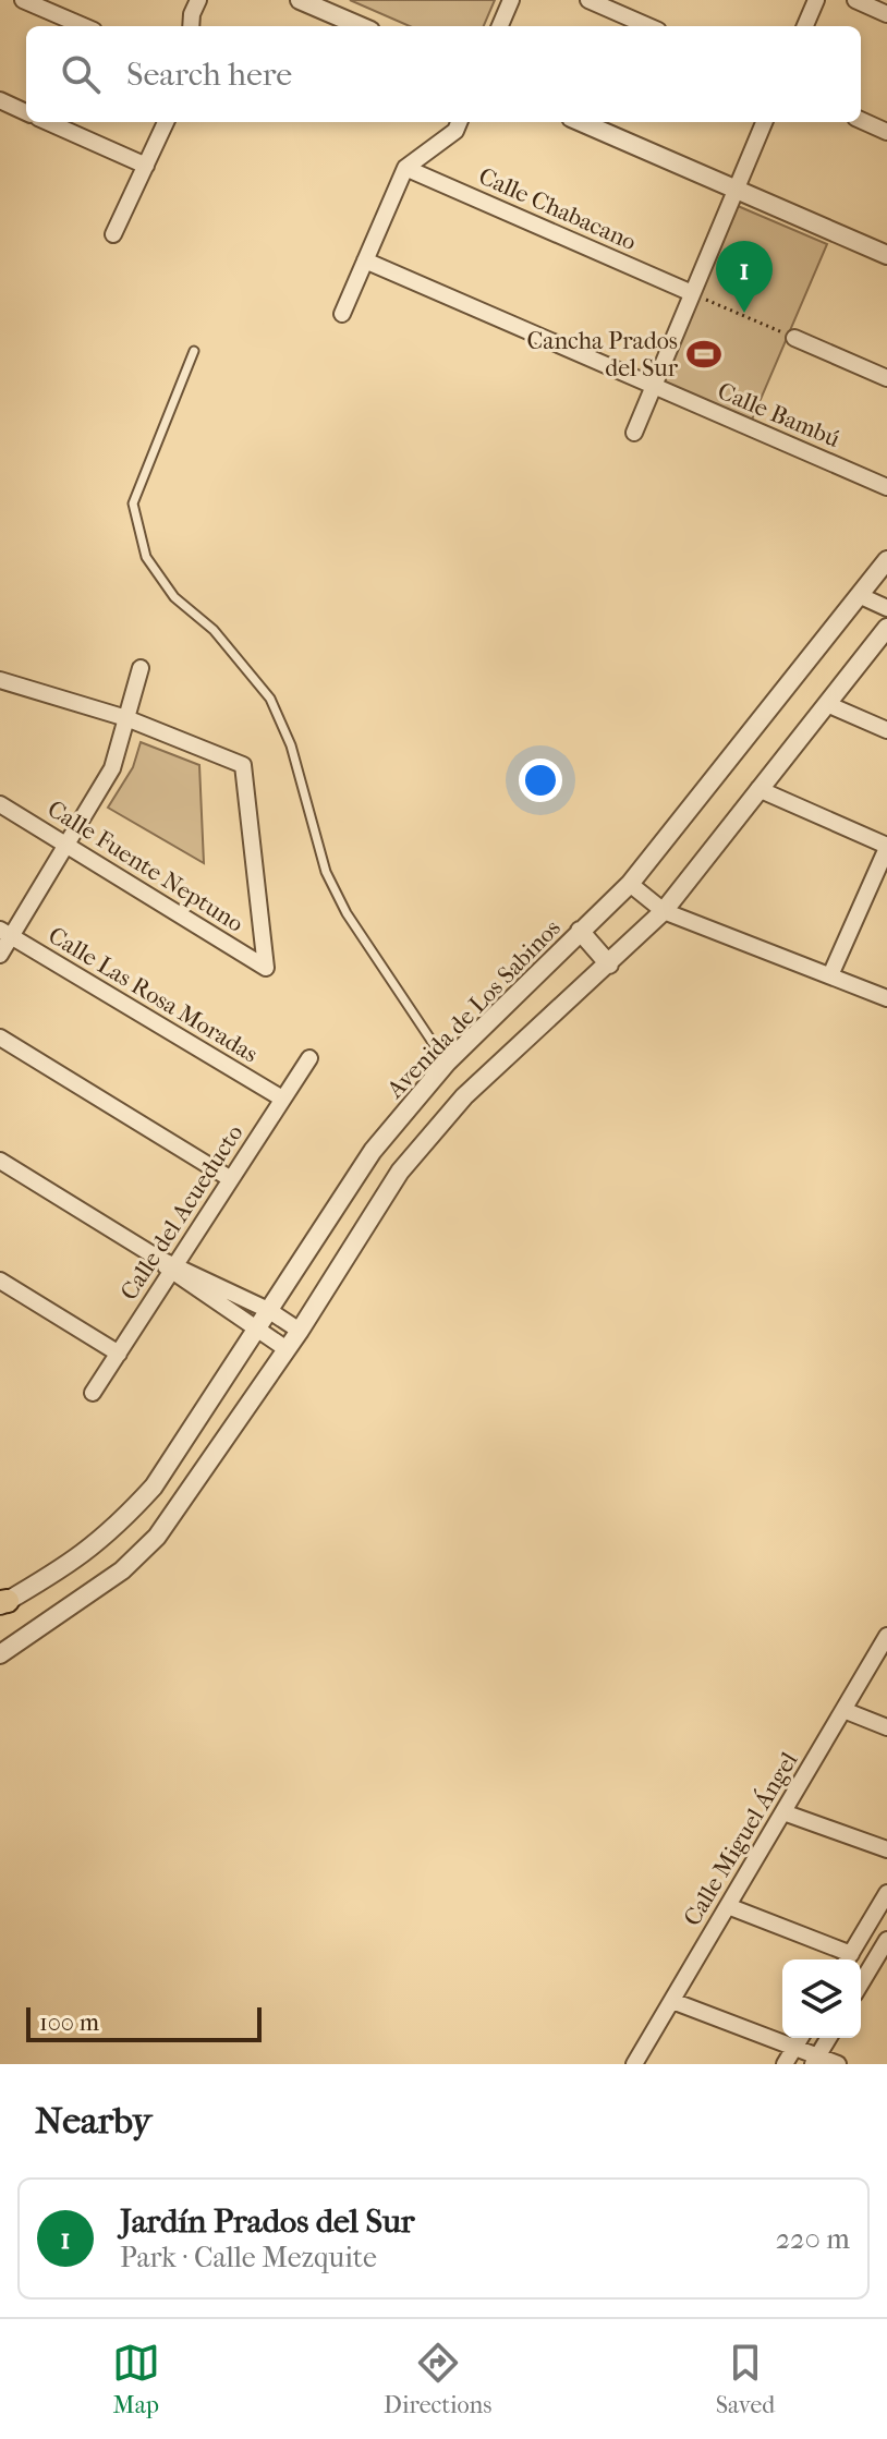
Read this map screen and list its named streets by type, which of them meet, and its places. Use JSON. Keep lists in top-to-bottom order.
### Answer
{
  "streets": {
    "street": [
      "Calle Chabacano",
      "Calle Bambú",
      "Calle Fuente Neptuno",
      "Calle Las Rosa Moradas",
      "Avenida de Los Sabinos",
      "Calle del Acueducto",
      "Calle Miguel Ángel"
    ]
  },
  "crossings": [
    ["Calle Las Rosa Moradas", "Calle del Acueducto"]
  ],
  "places": {
    "sports": ["Cancha Prados del Sur"]
  },
  "scale_bar": "100 m",
  "page": {
    "search": "Search here",
    "pins": "1",
    "scale": "100 m",
    "heading": "Nearby",
    "list": [
      {
        "mark": "1",
        "name": "Jardín Prados del Sur",
        "note": "Park · Calle Mezquite",
        "value": "220 m"
      }
    ],
    "nav": ["Map", "Directions", "Saved"]
  }
}
